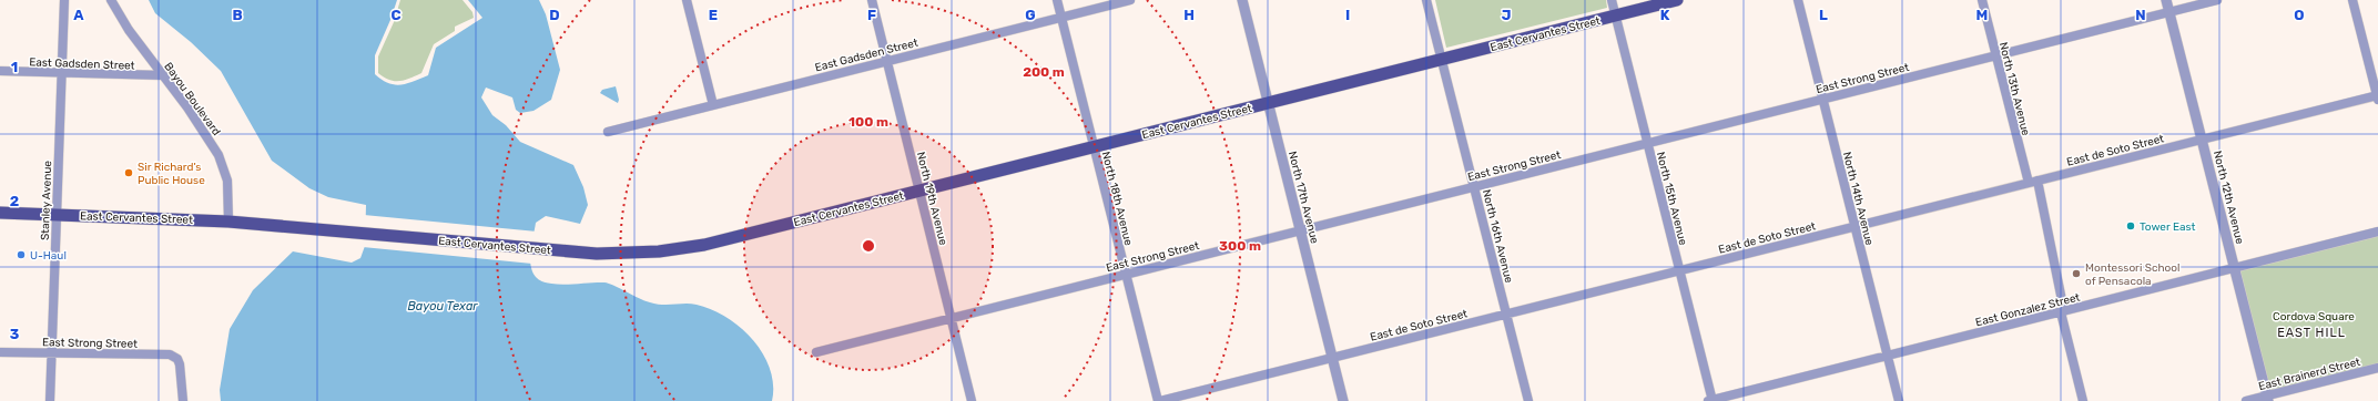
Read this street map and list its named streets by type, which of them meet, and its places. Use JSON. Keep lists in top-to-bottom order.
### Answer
{
  "streets": {
    "main road": ["East Cervantes Street"],
    "street": [
      "East Gadsden Street",
      "East Strong Street",
      "North 13th Avenue",
      "Bayou Boulevard",
      "East de Soto Street",
      "North 17th Avenue",
      "North 12th Avenue",
      "North 19th Avenue",
      "North 18th Avenue",
      "North 15th Avenue",
      "North 14th Avenue",
      "Stanley Avenue",
      "North 16th Avenue",
      "East Gonzalez Street",
      "East Brainerd Street"
    ]
  },
  "crossings": [
    ["East Cervantes Street", "Bayou Boulevard"],
    ["East Cervantes Street", "North 17th Avenue"],
    ["East Cervantes Street", "North 19th Avenue"],
    ["East Cervantes Street", "North 18th Avenue"],
    ["East Cervantes Street", "North 15th Avenue"],
    ["East Cervantes Street", "Stanley Avenue"],
    ["East Cervantes Street", "North 16th Avenue"],
    ["East Gadsden Street", "Bayou Boulevard"],
    ["East Gadsden Street", "North 19th Avenue"],
    ["East Gadsden Street", "North 18th Avenue"],
    ["East Gadsden Street", "Stanley Avenue"],
    ["East Strong Street", "North 13th Avenue"],
    ["East Strong Street", "North 17th Avenue"],
    ["East Strong Street", "North 12th Avenue"],
    ["East Strong Street", "North 19th Avenue"],
    ["East Strong Street", "North 18th Avenue"],
    ["East Strong Street", "North 15th Avenue"],
    ["East Strong Street", "North 14th Avenue"],
    ["East Strong Street", "Stanley Avenue"],
    ["East Strong Street", "North 16th Avenue"],
    ["North 13th Avenue", "East de Soto Street"],
    ["North 13th Avenue", "East Gonzalez Street"],
    ["East de Soto Street", "North 17th Avenue"],
    ["East de Soto Street", "North 12th Avenue"],
    ["East de Soto Street", "North 18th Avenue"],
    ["East de Soto Street", "North 15th Avenue"],
    ["East de Soto Street", "North 14th Avenue"],
    ["East de Soto Street", "North 16th Avenue"],
    ["North 12th Avenue", "East Gonzalez Street"],
    ["North 12th Avenue", "East Brainerd Street"],
    ["North 15th Avenue", "East Gonzalez Street"],
    ["North 14th Avenue", "East Gonzalez Street"]
  ],
  "districts": ["EAST HILL"],
  "water": ["Bayou Texar"],
  "parks": ["Cordova Square"],
  "places": [
    "Sir Richard's Public House",
    "Tower East",
    "U-Haul",
    "Montessori School of Pensacola"
  ],
  "grid": {
    "columns": [
      "A",
      "B",
      "C",
      "D",
      "E",
      "F",
      "G",
      "H",
      "I",
      "J",
      "K",
      "L",
      "M",
      "N",
      "O"
    ],
    "rows": ["1", "2", "3"]
  },
  "rings": ["200 m", "100 m", "300 m"]
}
